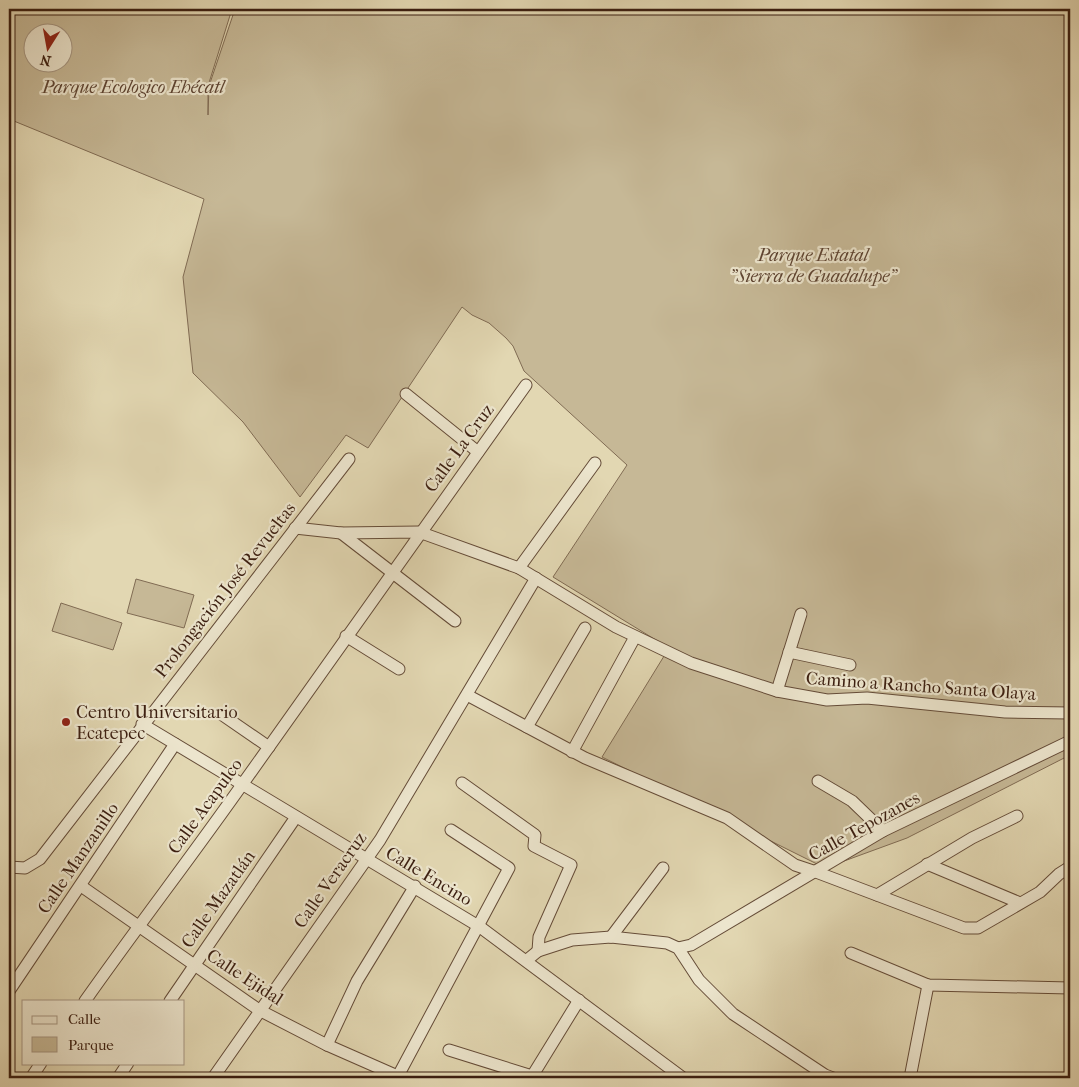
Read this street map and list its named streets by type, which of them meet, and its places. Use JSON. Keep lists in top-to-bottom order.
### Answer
{
  "streets": {
    "street": [
      "Calle La Cruz",
      "Prolongación José Revueltas",
      "Camino a Rancho Santa Olaya",
      "Calle Acapulco",
      "Calle Tepozanes",
      "Calle Manzanillo",
      "Calle Encino",
      "Calle Veracruz",
      "Calle Mazatlán",
      "Calle Ejidal"
    ]
  },
  "crossings": [
    ["Calle La Cruz", "Camino a Rancho Santa Olaya"],
    ["Calle La Cruz", "Calle Acapulco"],
    ["Prolongación José Revueltas", "Camino a Rancho Santa Olaya"],
    ["Prolongación José Revueltas", "Calle Encino"],
    ["Camino a Rancho Santa Olaya", "Calle Acapulco"],
    ["Camino a Rancho Santa Olaya", "Calle Veracruz"],
    ["Calle Acapulco", "Calle Encino"],
    ["Calle Acapulco", "Calle Ejidal"],
    ["Calle Manzanillo", "Calle Encino"],
    ["Calle Manzanillo", "Calle Ejidal"],
    ["Calle Encino", "Calle Veracruz"],
    ["Calle Encino", "Calle Mazatlán"],
    ["Calle Veracruz", "Calle Ejidal"],
    ["Calle Mazatlán", "Calle Ejidal"]
  ],
  "parks": ["Parque Ecologico Ehécatl", "Parque Estatal \"Sierra de Guadalupe\""],
  "places": ["Centro Universitario Ecatepec"],
  "legend": ["Calle", "Parque"],
  "north": "bottom"
}
